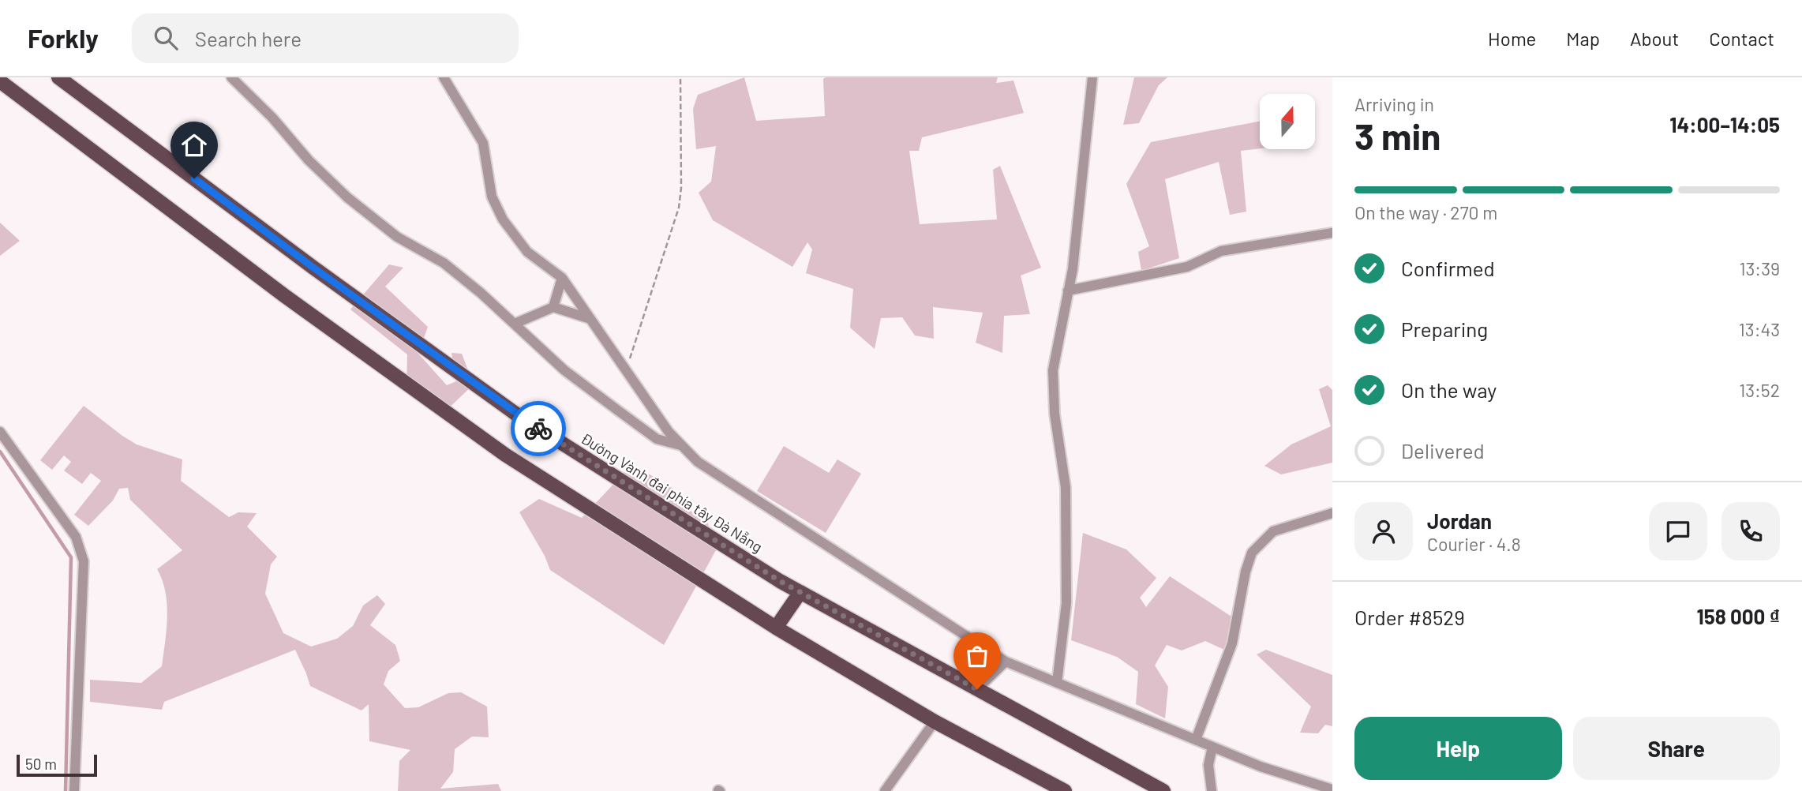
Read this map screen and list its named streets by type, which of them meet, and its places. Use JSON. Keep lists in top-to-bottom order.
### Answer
{
  "streets": {
    "main road": ["Đường Vành đai phía tây Đà Nẵng"]
  },
  "scale_bar": "50 m",
  "north": "top",
  "page": {
    "header": "Forkly",
    "search": "Search here",
    "nav": [
      "Home",
      "Map",
      "About",
      "Contact"
    ],
    "heading": ["3 min", "Arriving in", "14:00–14:05"],
    "panel": [
      "Jordan",
      "Courier · 4.8",
      "Order #8529",
      "158 000 ₫"
    ],
    "bar": "On the way · 270 m",
    "list": [
      ["Confirmed", "13:39"],
      ["Preparing", "13:43"],
      ["On the way", "13:52"],
      "Delivered"
    ],
    "buttons": ["Help", "Share"],
    "scale": "50 m"
  }
}
